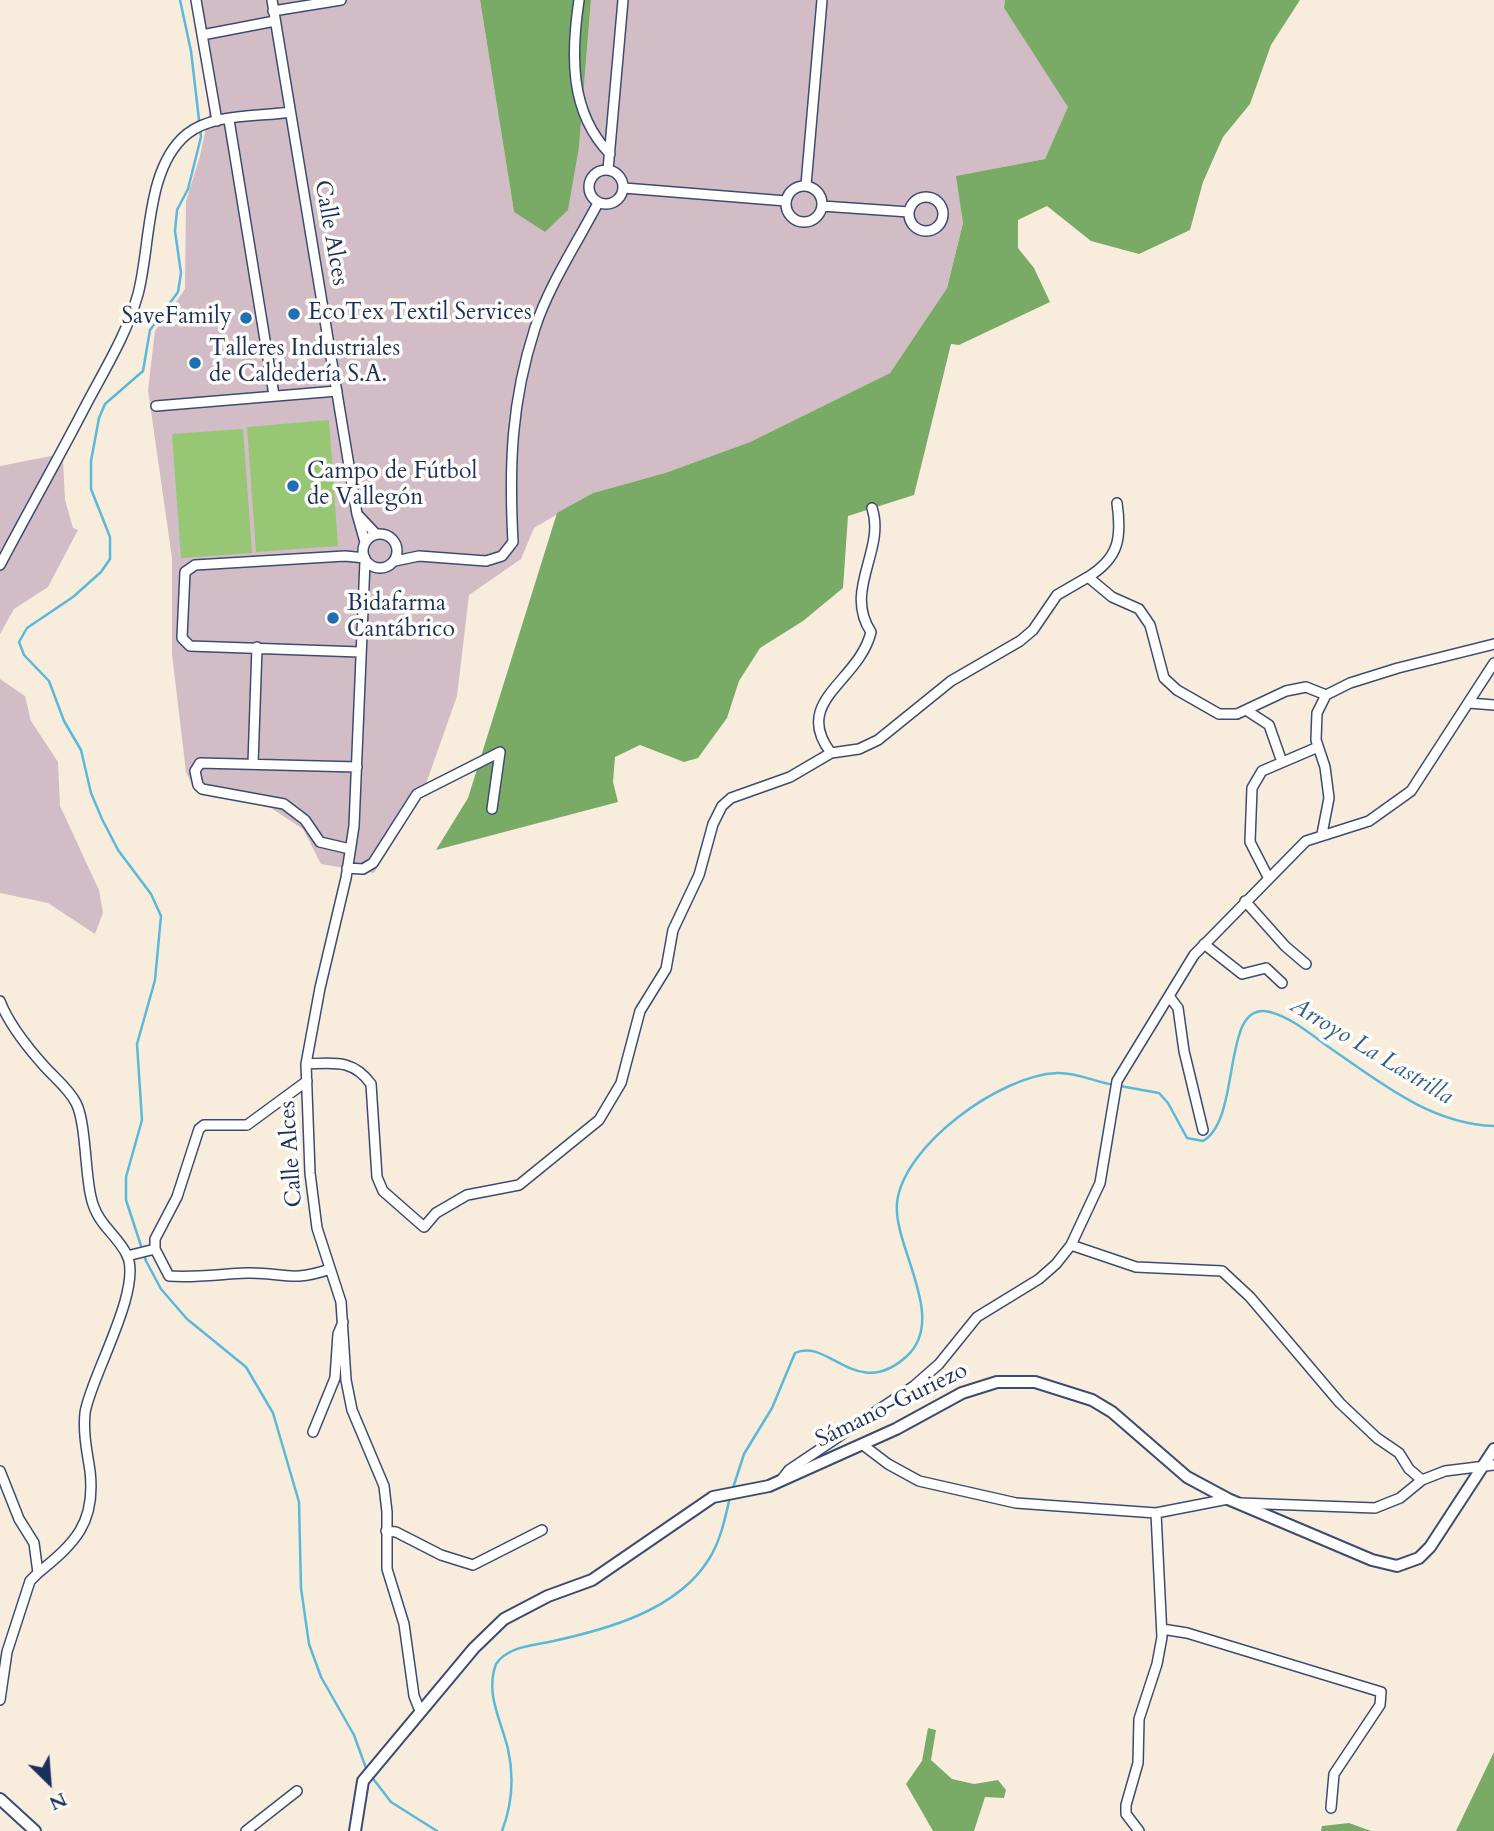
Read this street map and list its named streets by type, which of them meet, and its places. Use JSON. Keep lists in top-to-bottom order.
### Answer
{
  "streets": {
    "street": ["Calle Alces", "Sámano-Guriezo"]
  },
  "crossings": [
    ["Calle Alces", "Sámano-Guriezo"]
  ],
  "water": ["Arroyo La Lastrilla"],
  "places": [
    "EcoTex Textil Services",
    "SaveFamily",
    "Talleres Industriales de Caldedería S.A.",
    "Campo de Fútbol de Vallegón",
    "Bidafarma Cantábrico"
  ],
  "north": "bottom right"
}
